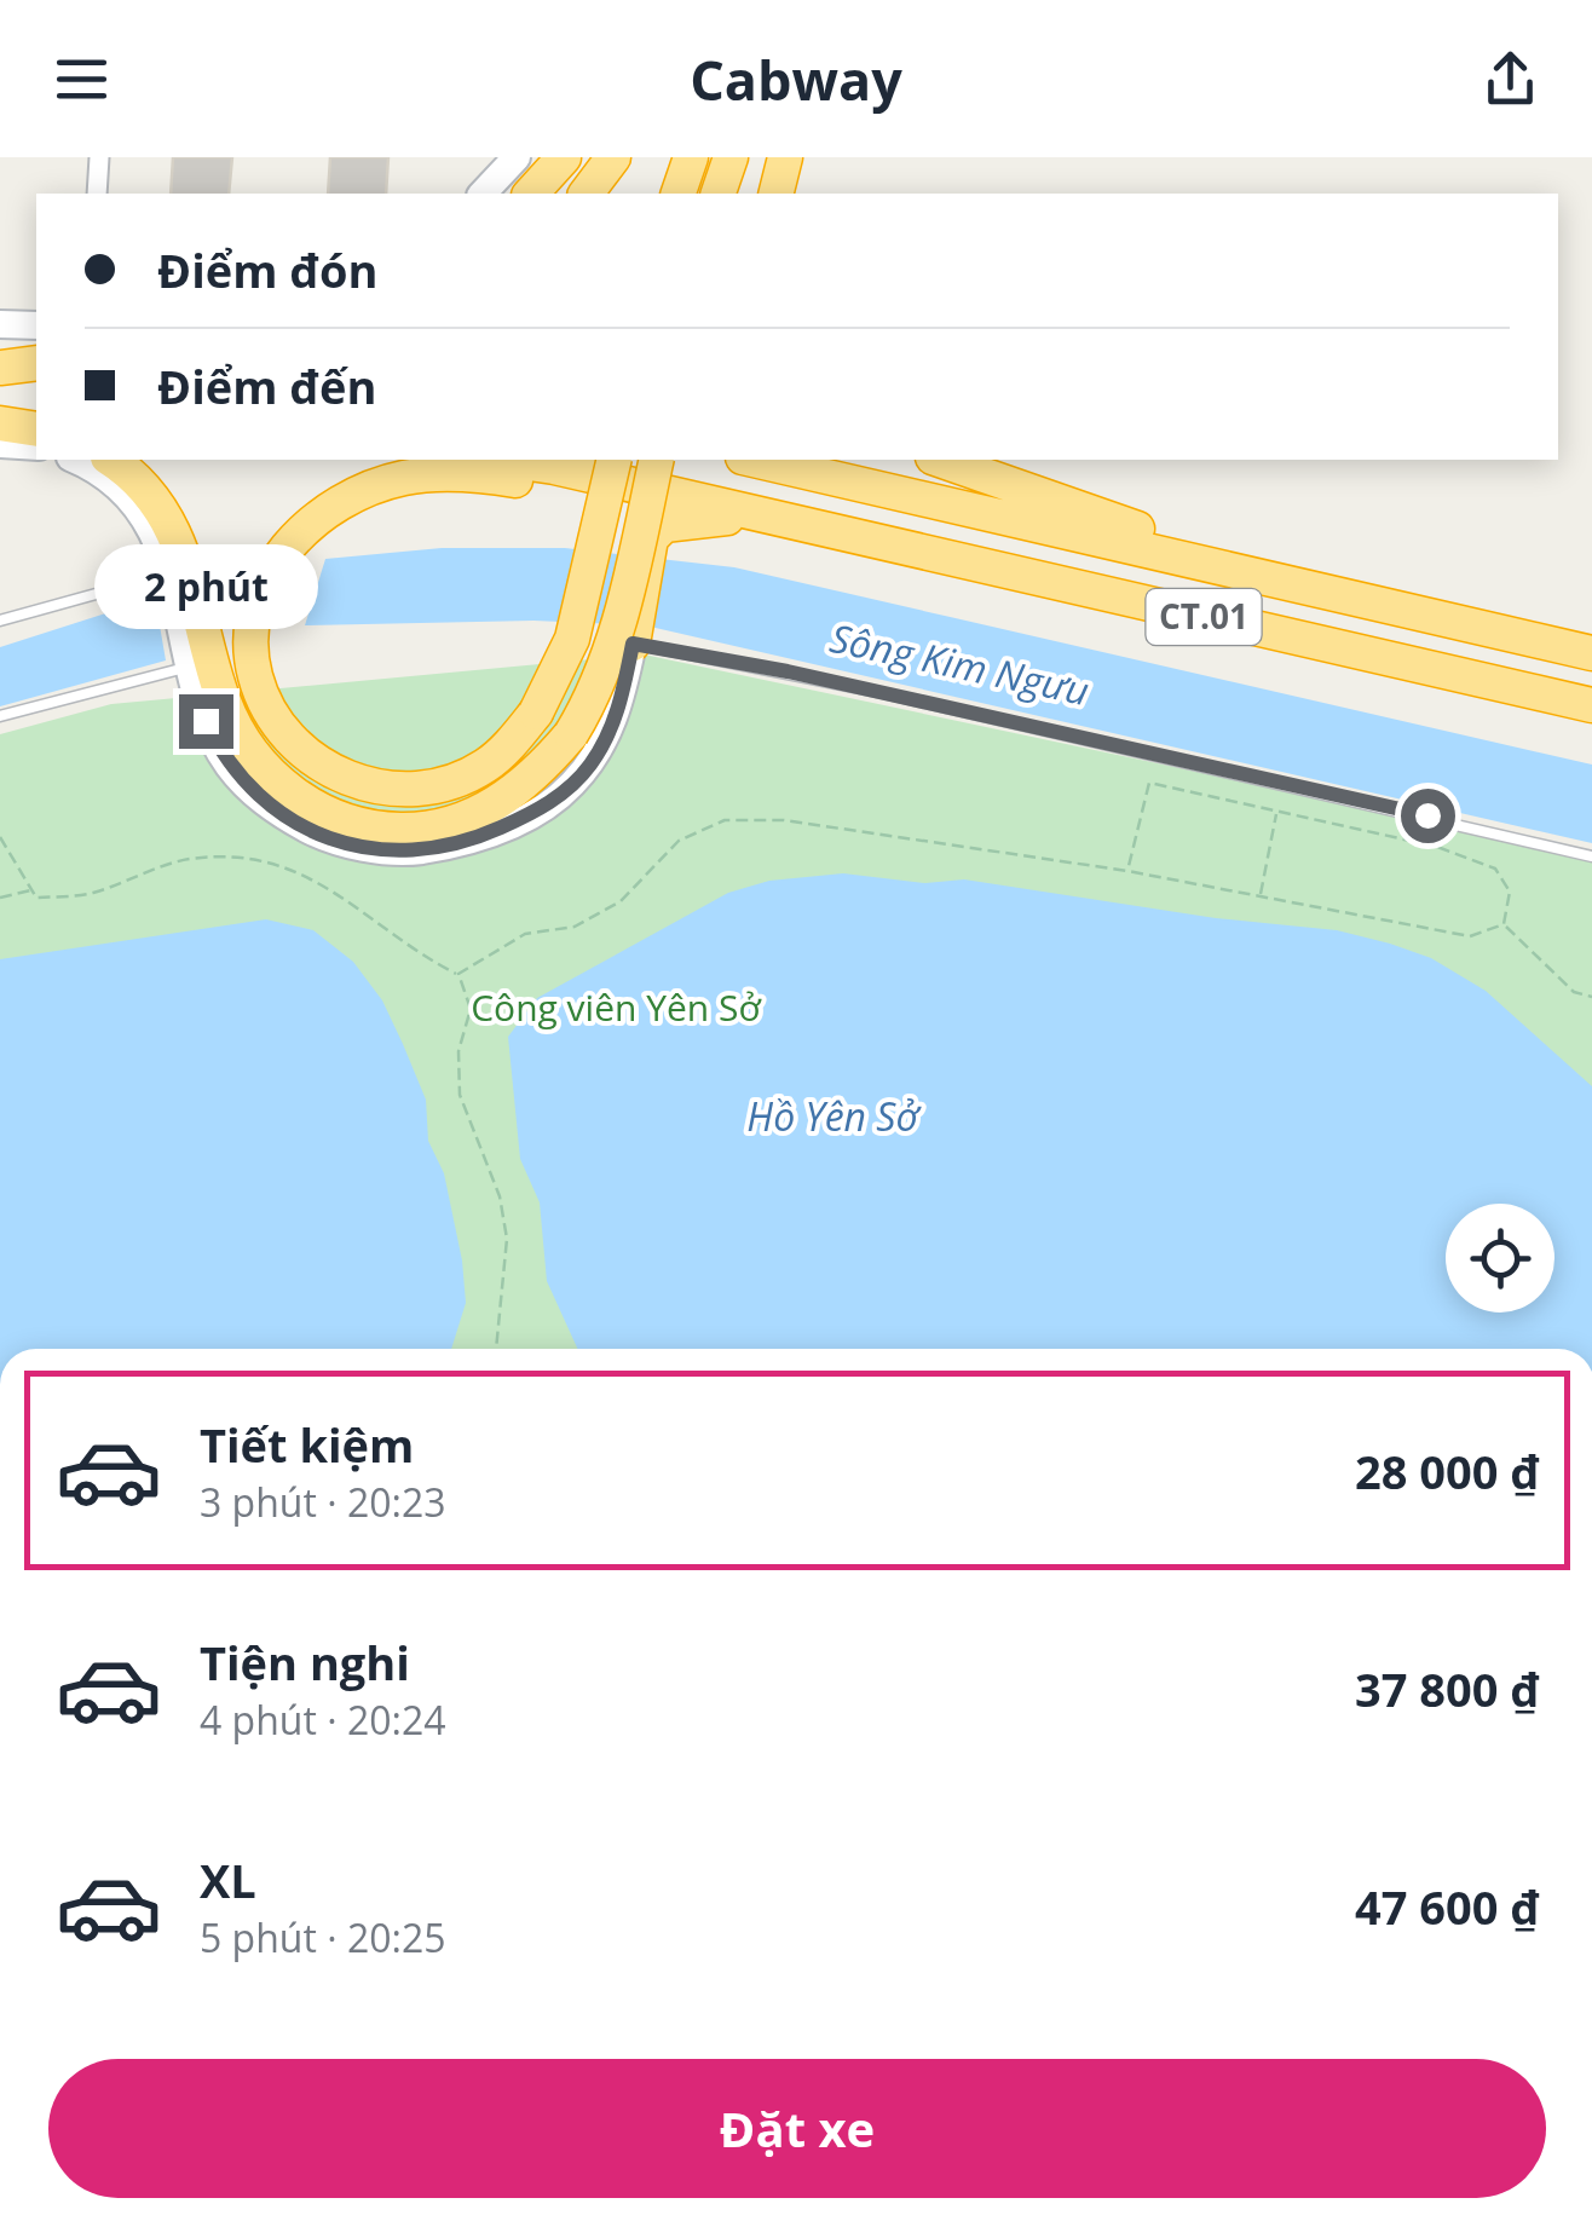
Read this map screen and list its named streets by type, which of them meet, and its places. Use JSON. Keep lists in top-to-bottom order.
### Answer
{
  "streets": {
    "highway": ["CT.01"]
  },
  "water": ["Sông Kim Ngưu", "Hồ Yên Sở"],
  "parks": ["Công viên Yên Sở"],
  "page": {
    "header": "Cabway",
    "banner": ["Điểm đón", "Điểm đến"],
    "bubble": "2 phút",
    "list": [
      {
        "name": "Tiết kiệm",
        "note": "3 phút · 20:23",
        "value": "28 000 ₫"
      },
      {
        "name": "Tiện nghi",
        "note": "4 phút · 20:24",
        "value": "37 800 ₫"
      },
      {
        "name": "XL",
        "note": "5 phút · 20:25",
        "value": "47 600 ₫"
      }
    ],
    "buttons": "Đặt xe"
  }
}
